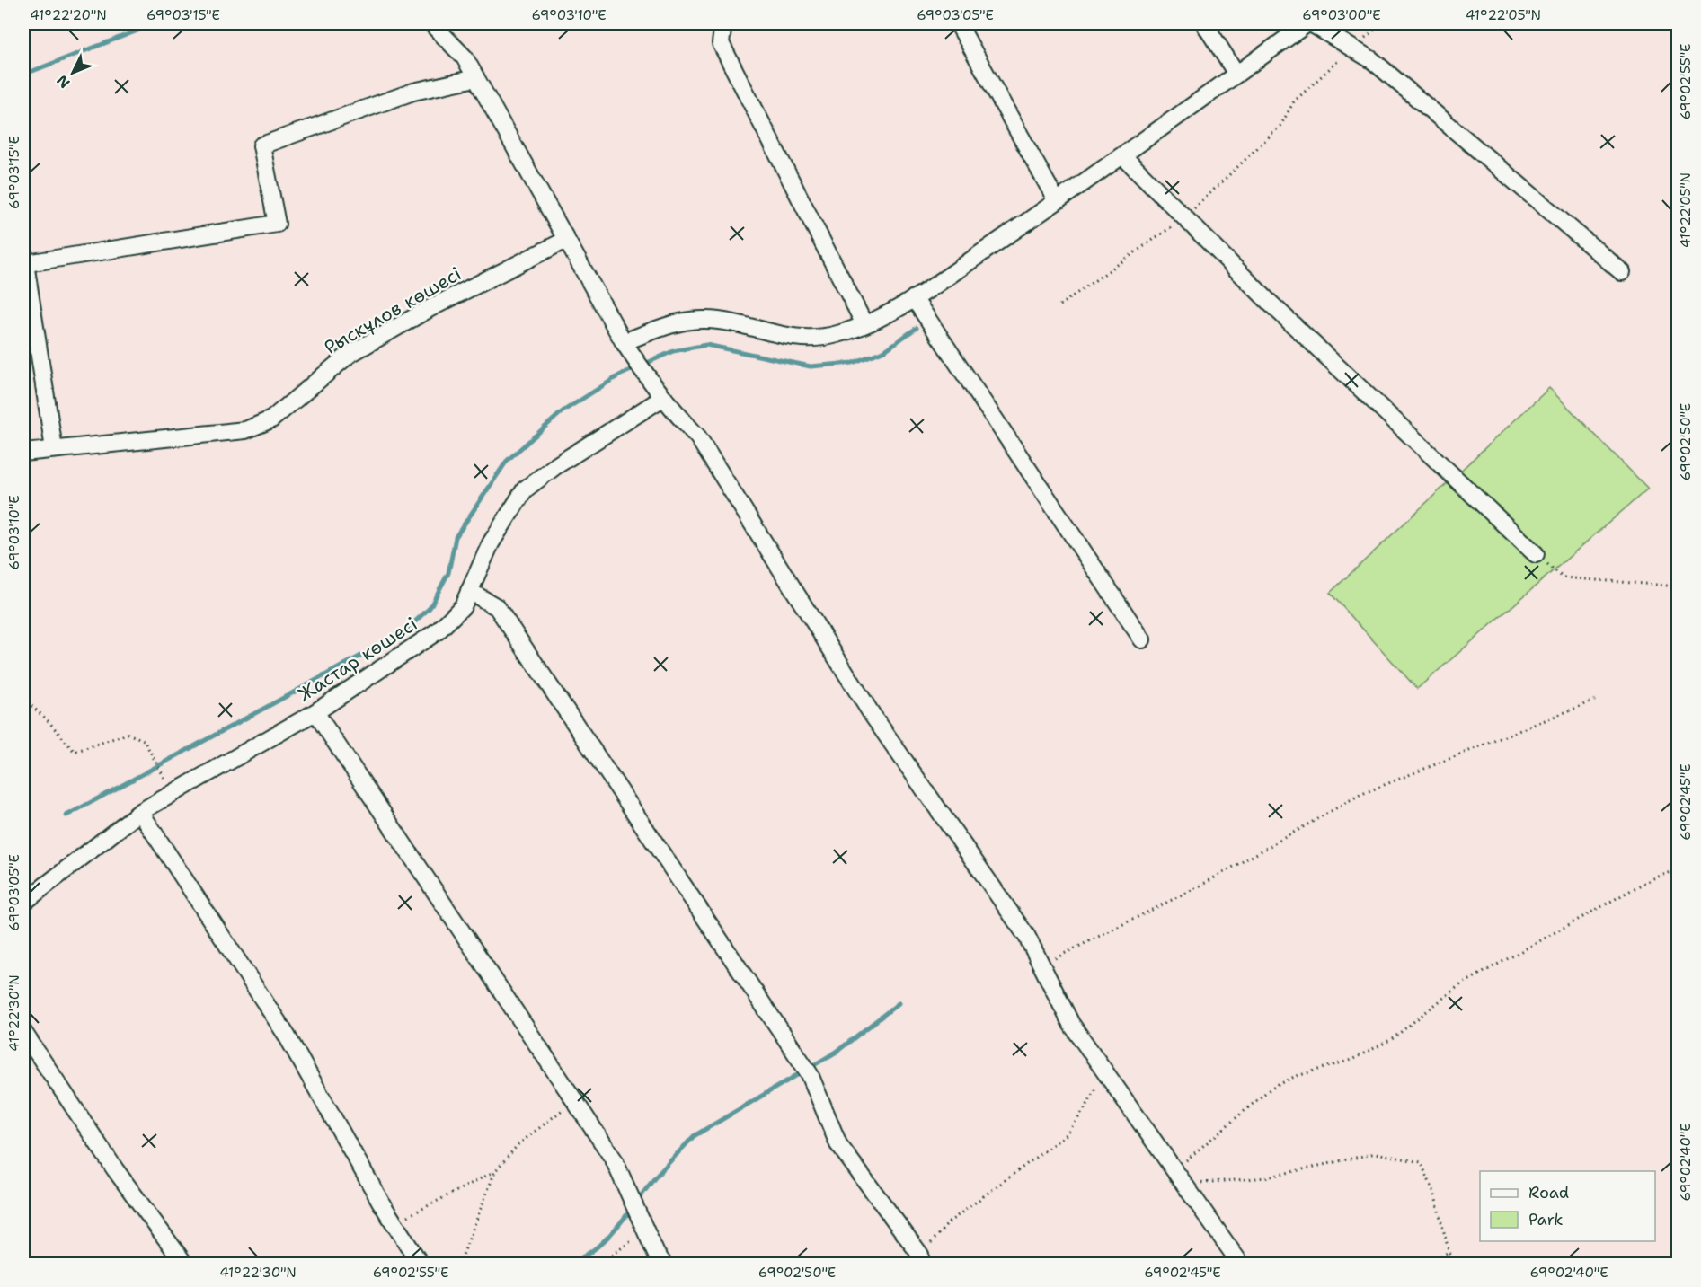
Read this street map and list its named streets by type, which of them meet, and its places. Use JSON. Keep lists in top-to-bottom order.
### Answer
{
  "streets": {
    "street": ["Рыскұлов көшесі", "Жастар көшесі"]
  },
  "legend": ["Road", "Park"],
  "north": "bottom left",
  "coordinates": [
    "41°22'20\"N",
    "69°03'15\"E",
    "69°03'10\"E",
    "69°03'05\"E",
    "69°03'00\"E",
    "41°22'05\"N",
    "69°02'55\"E",
    "69°02'50\"E",
    "69°02'45\"E",
    "41°22'30\"N",
    "69°02'40\"E"
  ]
}
